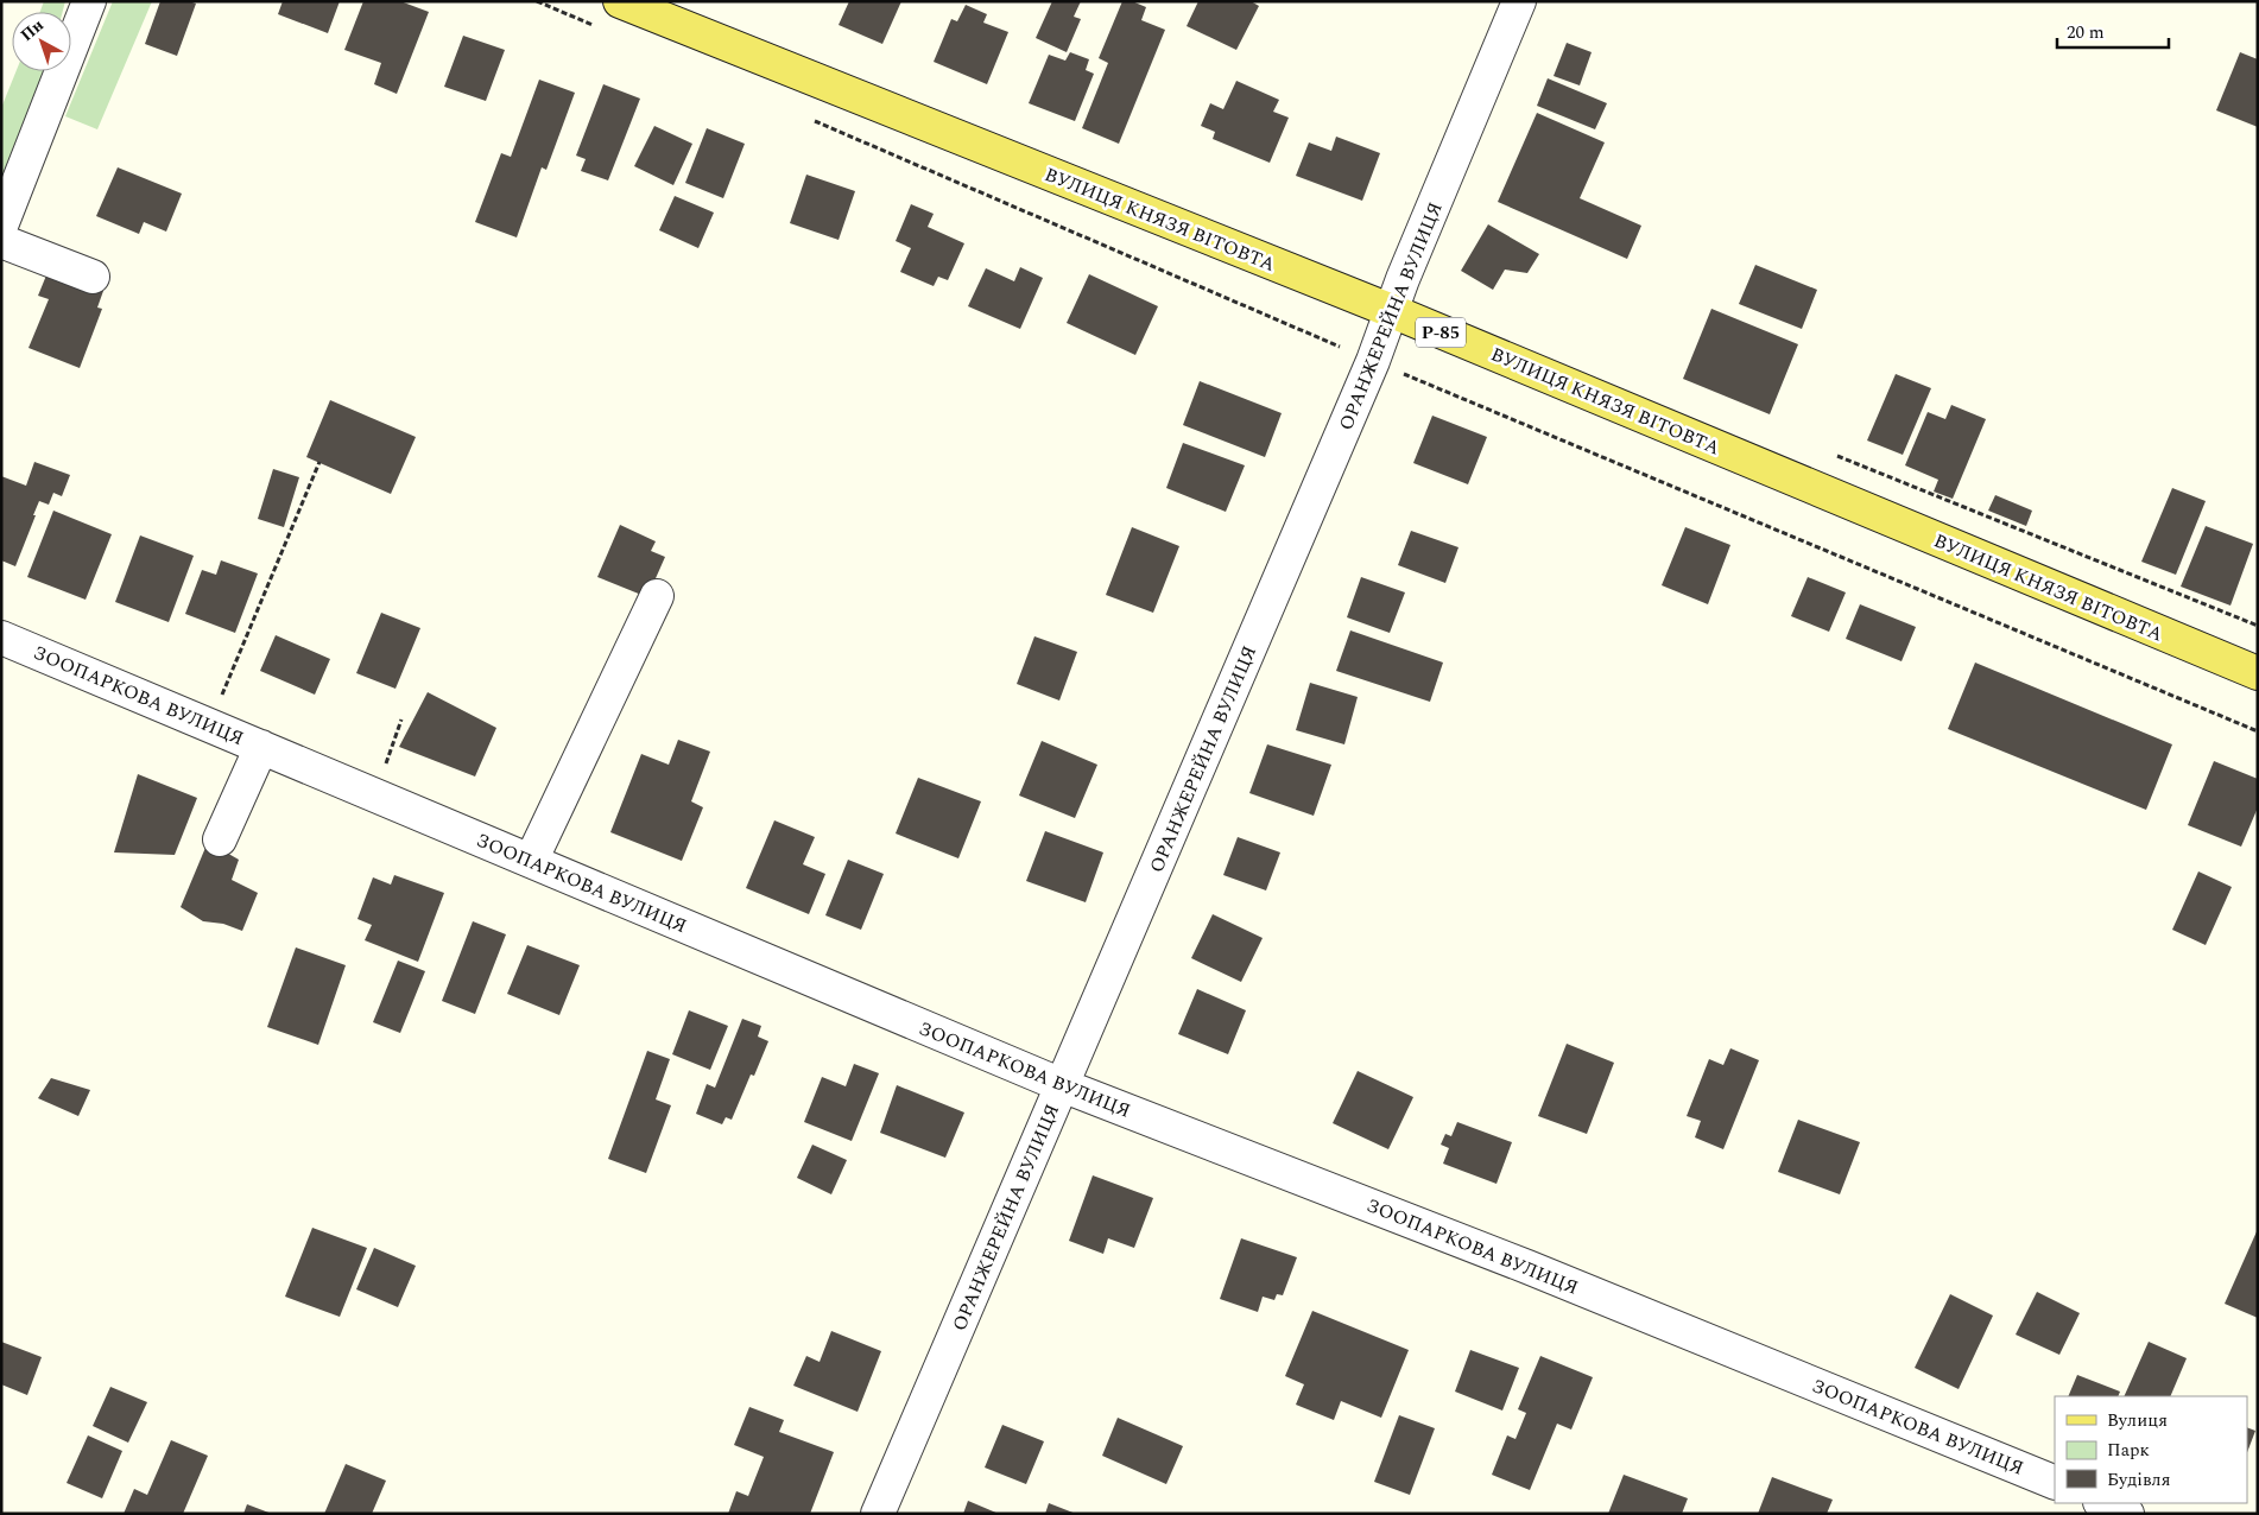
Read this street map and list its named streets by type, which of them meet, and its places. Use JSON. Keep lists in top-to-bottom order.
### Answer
{
  "streets": {
    "main road": ["ВУЛИЦЯ КНЯЗЯ ВІТОВТА", "Р-85"],
    "street": ["ОРАНЖЕРЕЙНА ВУЛИЦЯ", "ЗООПАРКОВА ВУЛИЦЯ"]
  },
  "crossings": [
    ["ВУЛИЦЯ КНЯЗЯ ВІТОВТА", "ОРАНЖЕРЕЙНА ВУЛИЦЯ"],
    ["ОРАНЖЕРЕЙНА ВУЛИЦЯ", "ЗООПАРКОВА ВУЛИЦЯ"]
  ],
  "legend": ["Вулиця", "Парк", "Будівля"],
  "scale_bar": "20 m",
  "north": "top left"
}
